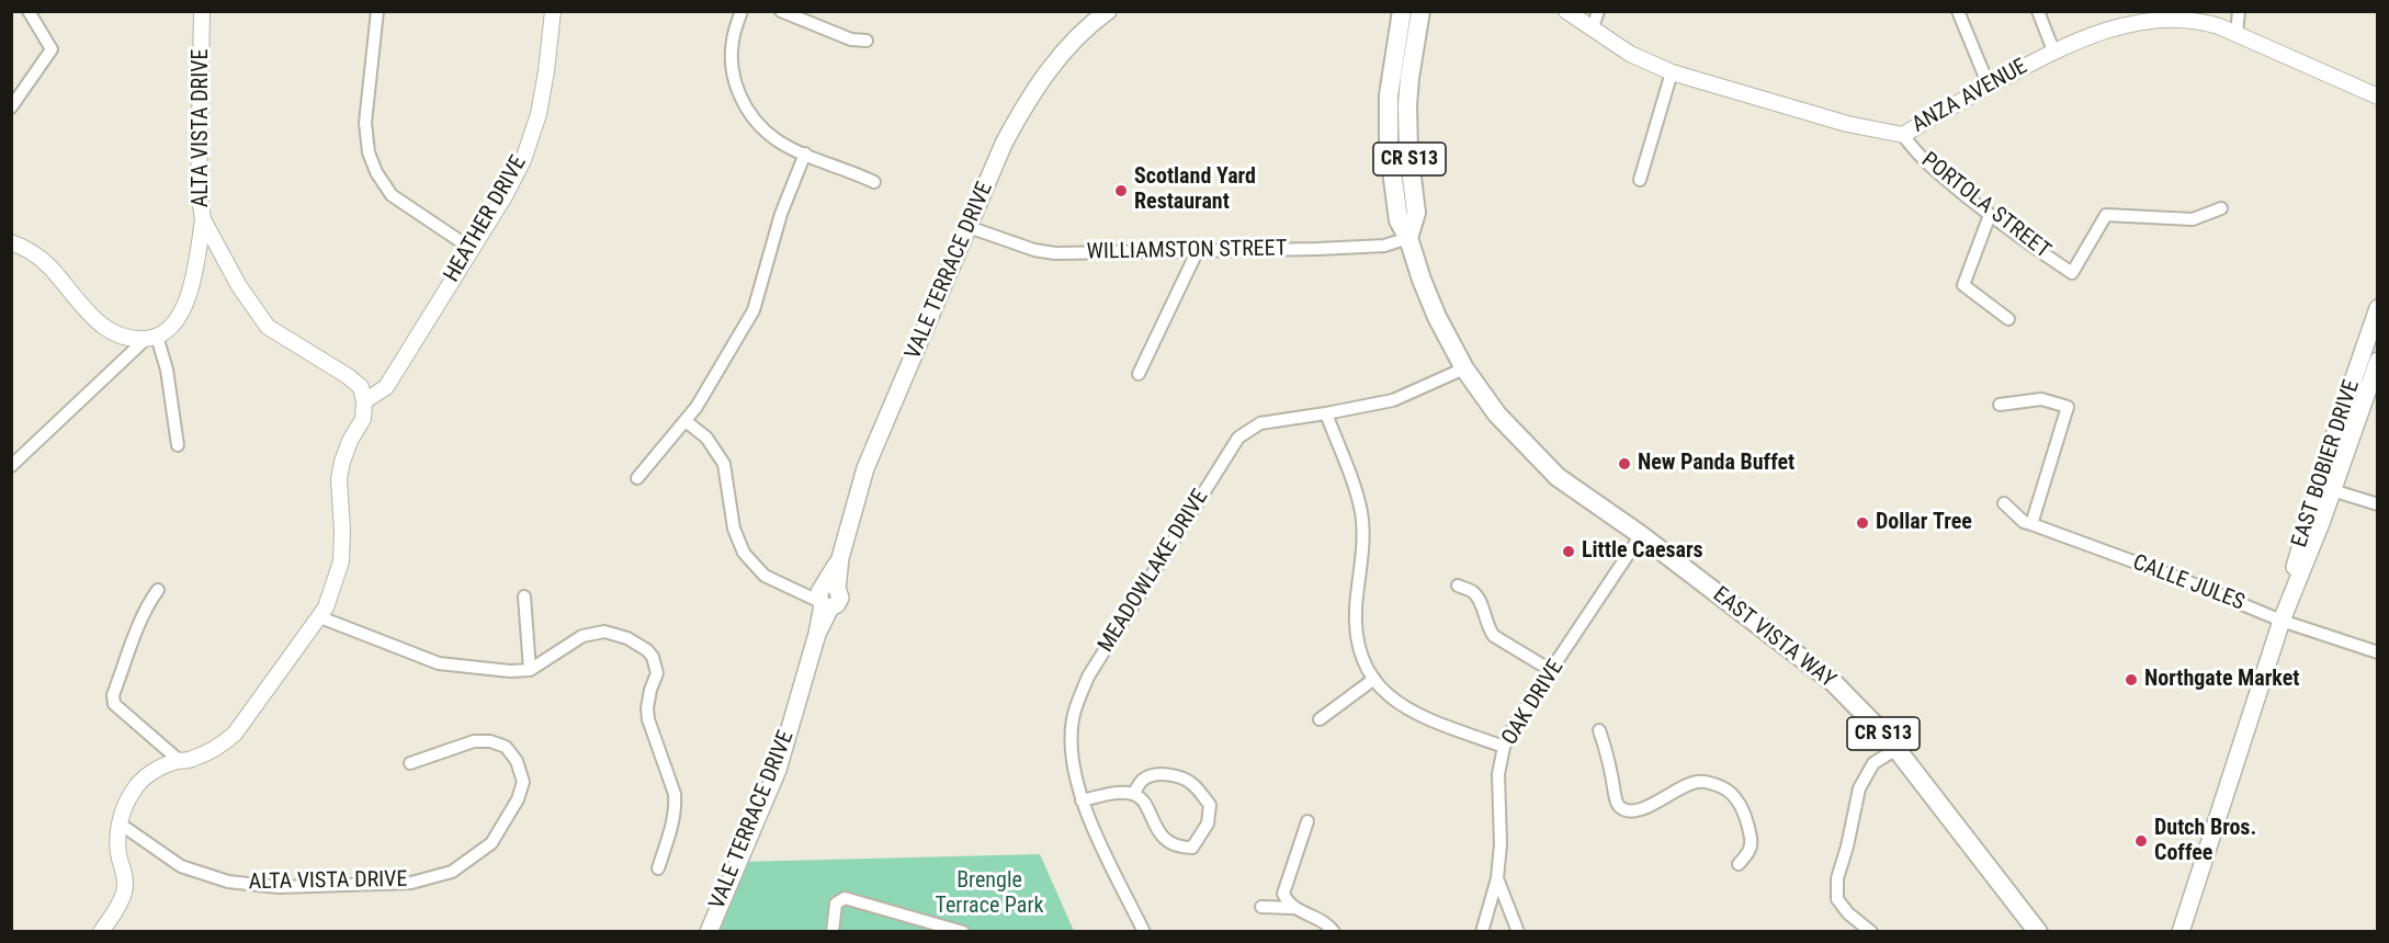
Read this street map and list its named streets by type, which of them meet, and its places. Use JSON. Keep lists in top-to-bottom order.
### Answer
{
  "streets": {
    "main road": [
      "CR S13",
      "VALE TERRACE DRIVE",
      "EAST BOBIER DRIVE",
      "EAST VISTA WAY"
    ],
    "street": [
      "ANZA AVENUE",
      "ALTA VISTA DRIVE",
      "PORTOLA STREET",
      "HEATHER DRIVE",
      "WILLIAMSTON STREET",
      "MEADOWLAKE DRIVE",
      "CALLE JULES",
      "OAK DRIVE"
    ]
  },
  "crossings": [
    ["ANZA AVENUE", "PORTOLA STREET"],
    ["ALTA VISTA DRIVE", "HEATHER DRIVE"],
    ["CR S13", "WILLIAMSTON STREET"],
    ["CR S13", "EAST VISTA WAY"],
    ["WILLIAMSTON STREET", "VALE TERRACE DRIVE"],
    ["WILLIAMSTON STREET", "EAST VISTA WAY"],
    ["EAST BOBIER DRIVE", "CALLE JULES"],
    ["MEADOWLAKE DRIVE", "EAST VISTA WAY"],
    ["EAST VISTA WAY", "OAK DRIVE"]
  ],
  "parks": ["Brengle Terrace Park"],
  "places": [
    "Scotland Yard Restaurant",
    "New Panda Buffet",
    "Dollar Tree",
    "Little Caesars",
    "Northgate Market",
    "Dutch Bros. Coffee"
  ]
}
